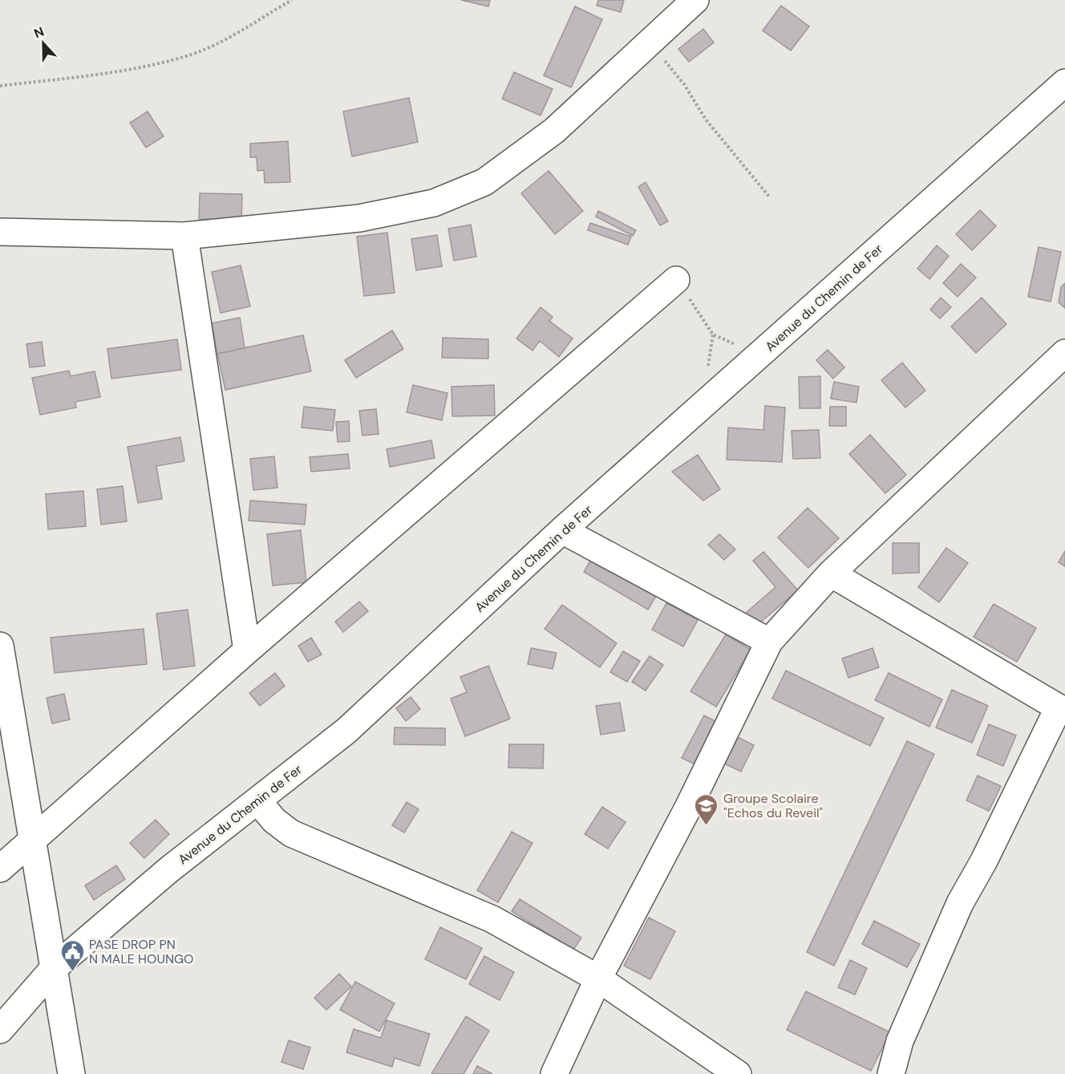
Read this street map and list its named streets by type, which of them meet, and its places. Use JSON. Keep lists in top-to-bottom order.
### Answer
{
  "streets": {
    "street": ["Avenue du Chemin de Fer"]
  },
  "places": {
    "school or university": ["Groupe Scolaire \"Echos du Reveil\""],
    "public building": ["PASE DROP PN N MALE HOUNGO"]
  },
  "north": "top"
}
